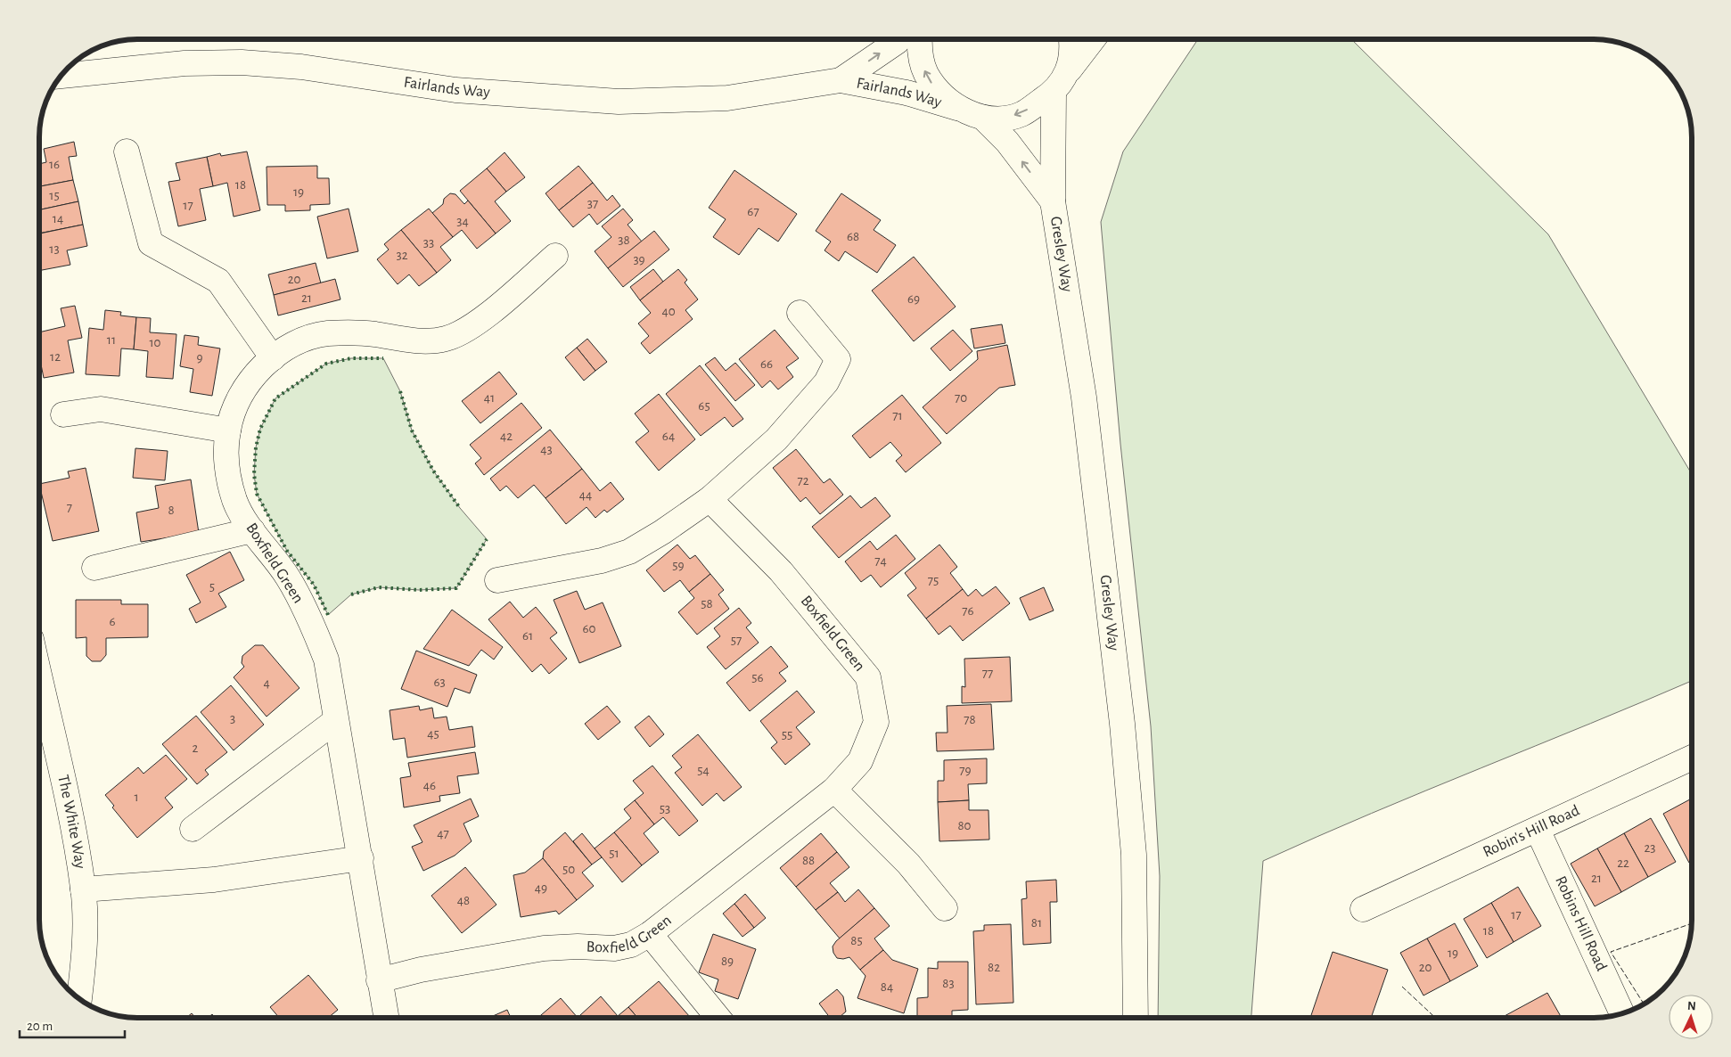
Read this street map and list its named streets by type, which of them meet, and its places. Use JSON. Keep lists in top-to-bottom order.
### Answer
{
  "streets": {
    "street": [
      "Fairlands Way",
      "Gresley Way",
      "Boxfield Green",
      "The White Way",
      "Robin's Hill Road",
      "Robins Hill Road"
    ]
  },
  "crossings": [
    ["Fairlands Way", "Gresley Way"],
    ["Robin's Hill Road", "Robins Hill Road"]
  ],
  "house_numbers": [
    "16",
    "18",
    "19",
    "15",
    "37",
    "17",
    "67",
    "14",
    "34",
    "68",
    "38",
    "33",
    "13",
    "32",
    "39",
    "20",
    "21",
    "69",
    "40",
    "11",
    "10",
    "12",
    "9",
    "66",
    "41",
    "70",
    "65",
    "71",
    "42",
    "64",
    "43",
    "72",
    "44",
    "7",
    "8",
    "74",
    "59",
    "75",
    "5",
    "58",
    "76",
    "6",
    "60",
    "61",
    "57",
    "77",
    "56",
    "63",
    "4",
    "3",
    "78",
    "45",
    "55",
    "2",
    "54",
    "79",
    "46",
    "1",
    "53",
    "80",
    "47",
    "23",
    "51",
    "88",
    "22",
    "50",
    "21",
    "49",
    "48",
    "17",
    "81",
    "18",
    "85",
    "19",
    "89",
    "82",
    "20",
    "83",
    "84"
  ],
  "scale_bar": "20 m",
  "north": "top"
}
